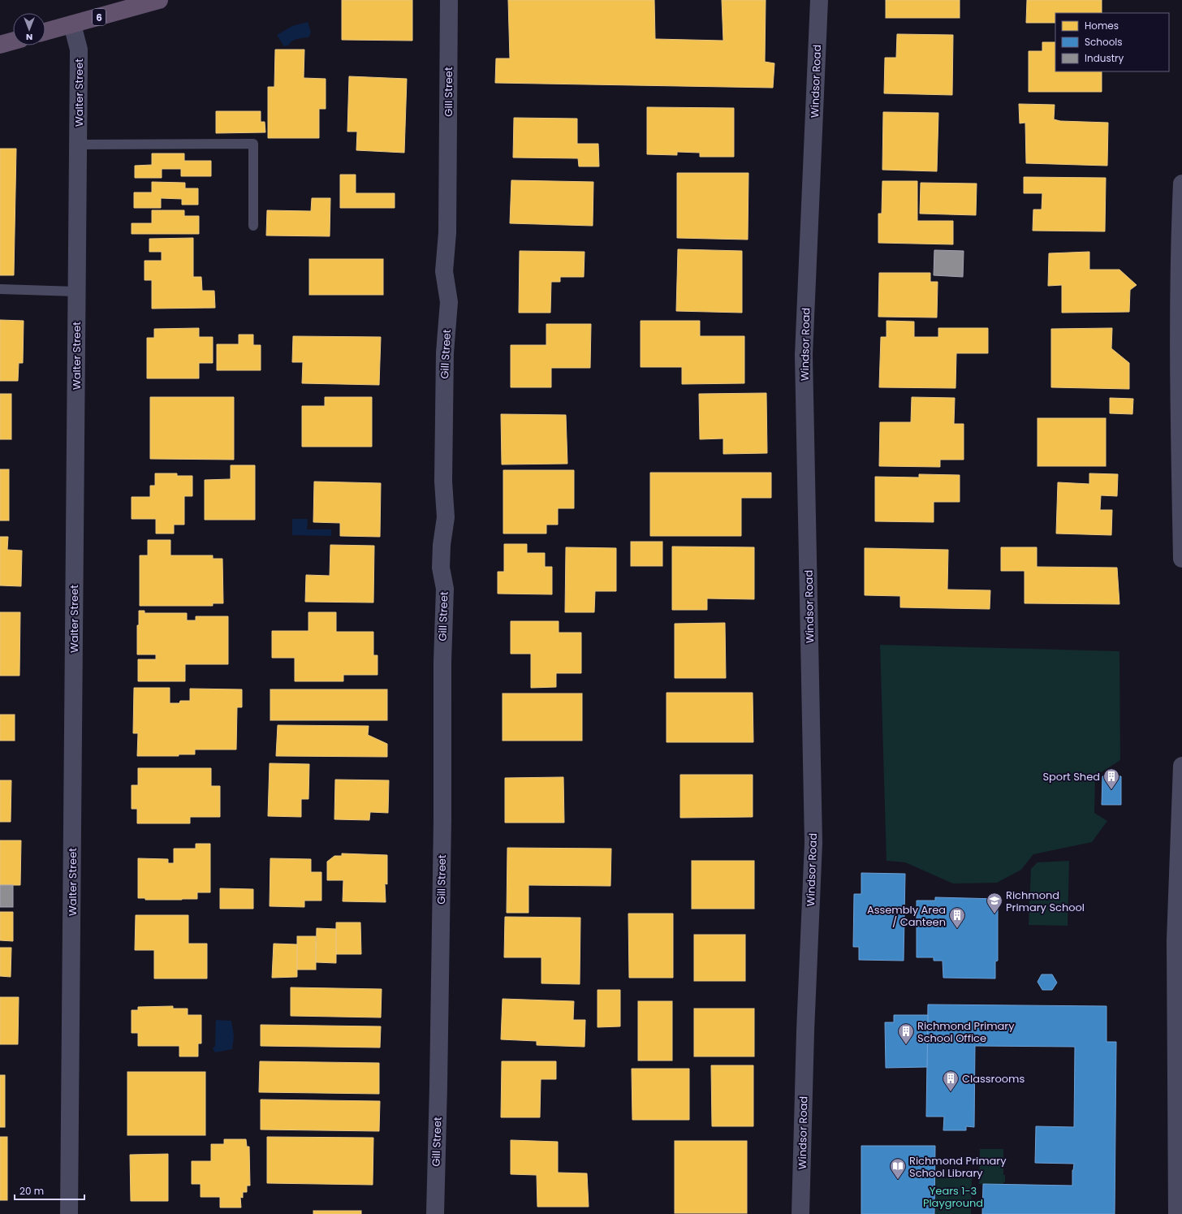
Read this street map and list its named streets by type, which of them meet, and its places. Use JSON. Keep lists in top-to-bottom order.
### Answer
{
  "streets": {
    "highway": ["6"],
    "street": ["Windsor Road", "Gill Street", "Walter Street"]
  },
  "crossings": [
    ["6", "Walter Street"]
  ],
  "parks": ["Years 1-3 Playground"],
  "places": {
    "building": [
      "Sport Shed",
      "Assembly Area / Canteen",
      "Richmond Primary School Office",
      "Classrooms"
    ],
    "school or university": ["Richmond Primary School"],
    "library": ["Richmond Primary School Library"]
  },
  "legend": ["Homes", "Schools", "Industry"],
  "scale_bar": "20 m",
  "north": "bottom"
}
